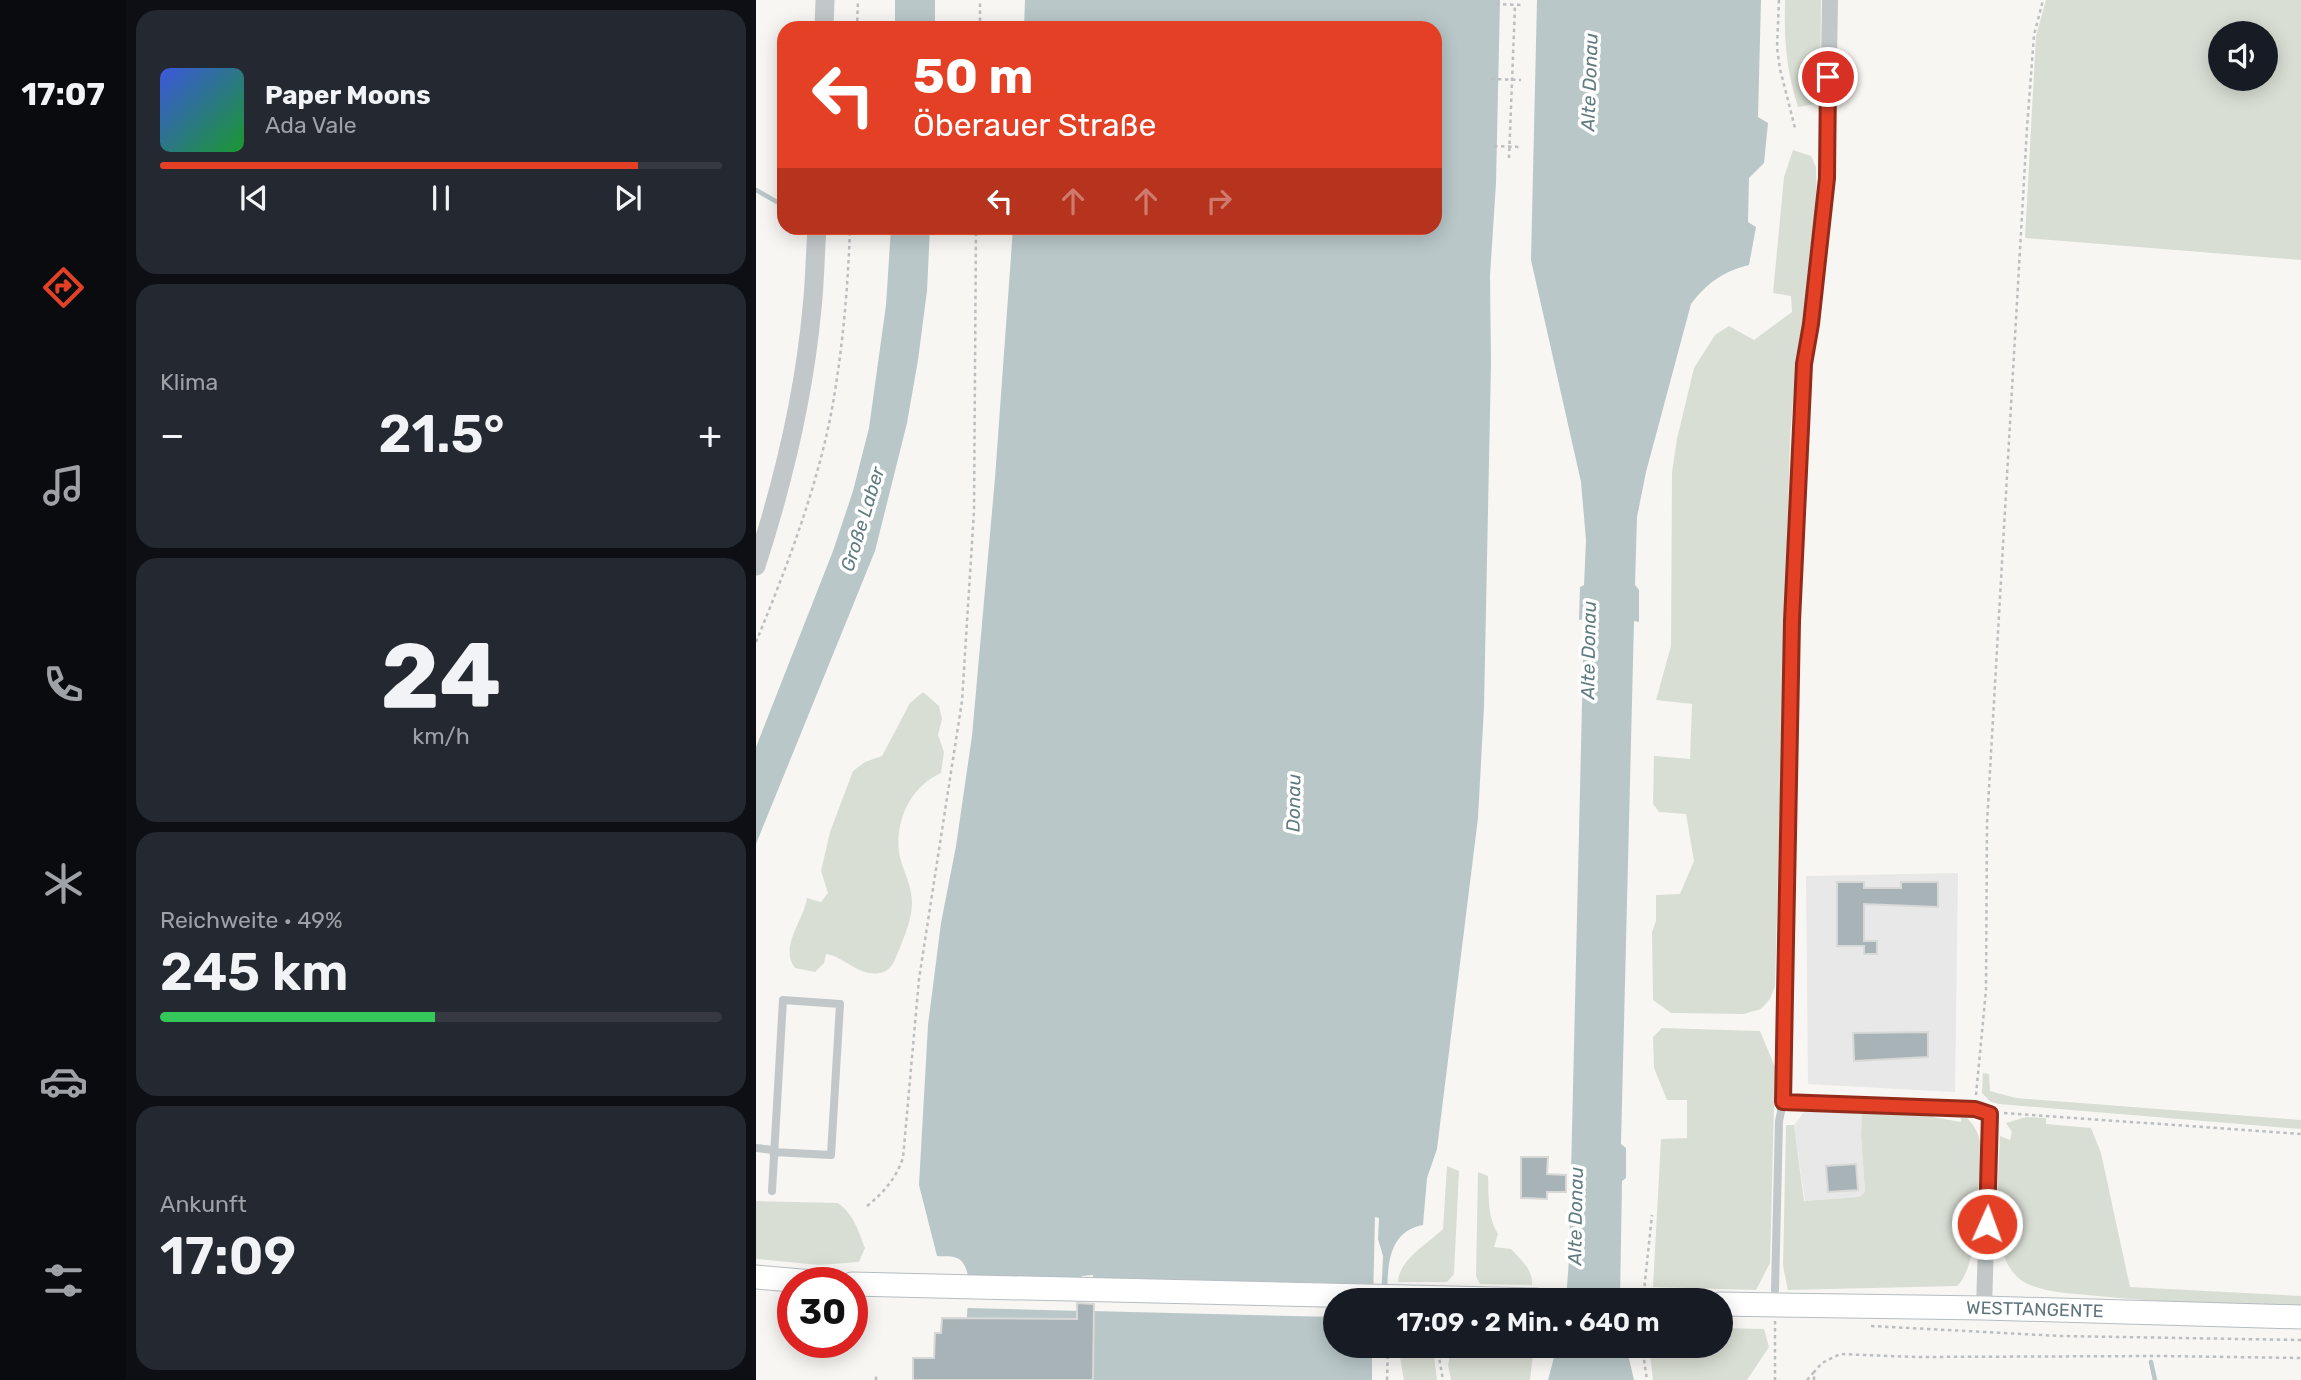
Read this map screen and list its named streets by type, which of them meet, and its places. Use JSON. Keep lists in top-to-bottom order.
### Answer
{
  "streets": {
    "main road": ["WESTTANGENTE"]
  },
  "water": ["Alte Donau", "Große Laber", "Donau"],
  "page": {
    "tabs": "17:07",
    "turn": ["50 m", "Öberauer Straße"],
    "song": ["Paper Moons", "Ada Vale"],
    "tile": [
      "Klima",
      ["24", "km/h"],
      ["Reichweite · 49%", "245 km"],
      ["Ankunft", "17:09"]
    ],
    "heat": ["−", "21.5°", "+"],
    "limit": "30",
    "trip": "17:09 · 2 Min. · 640 m"
  }
}
